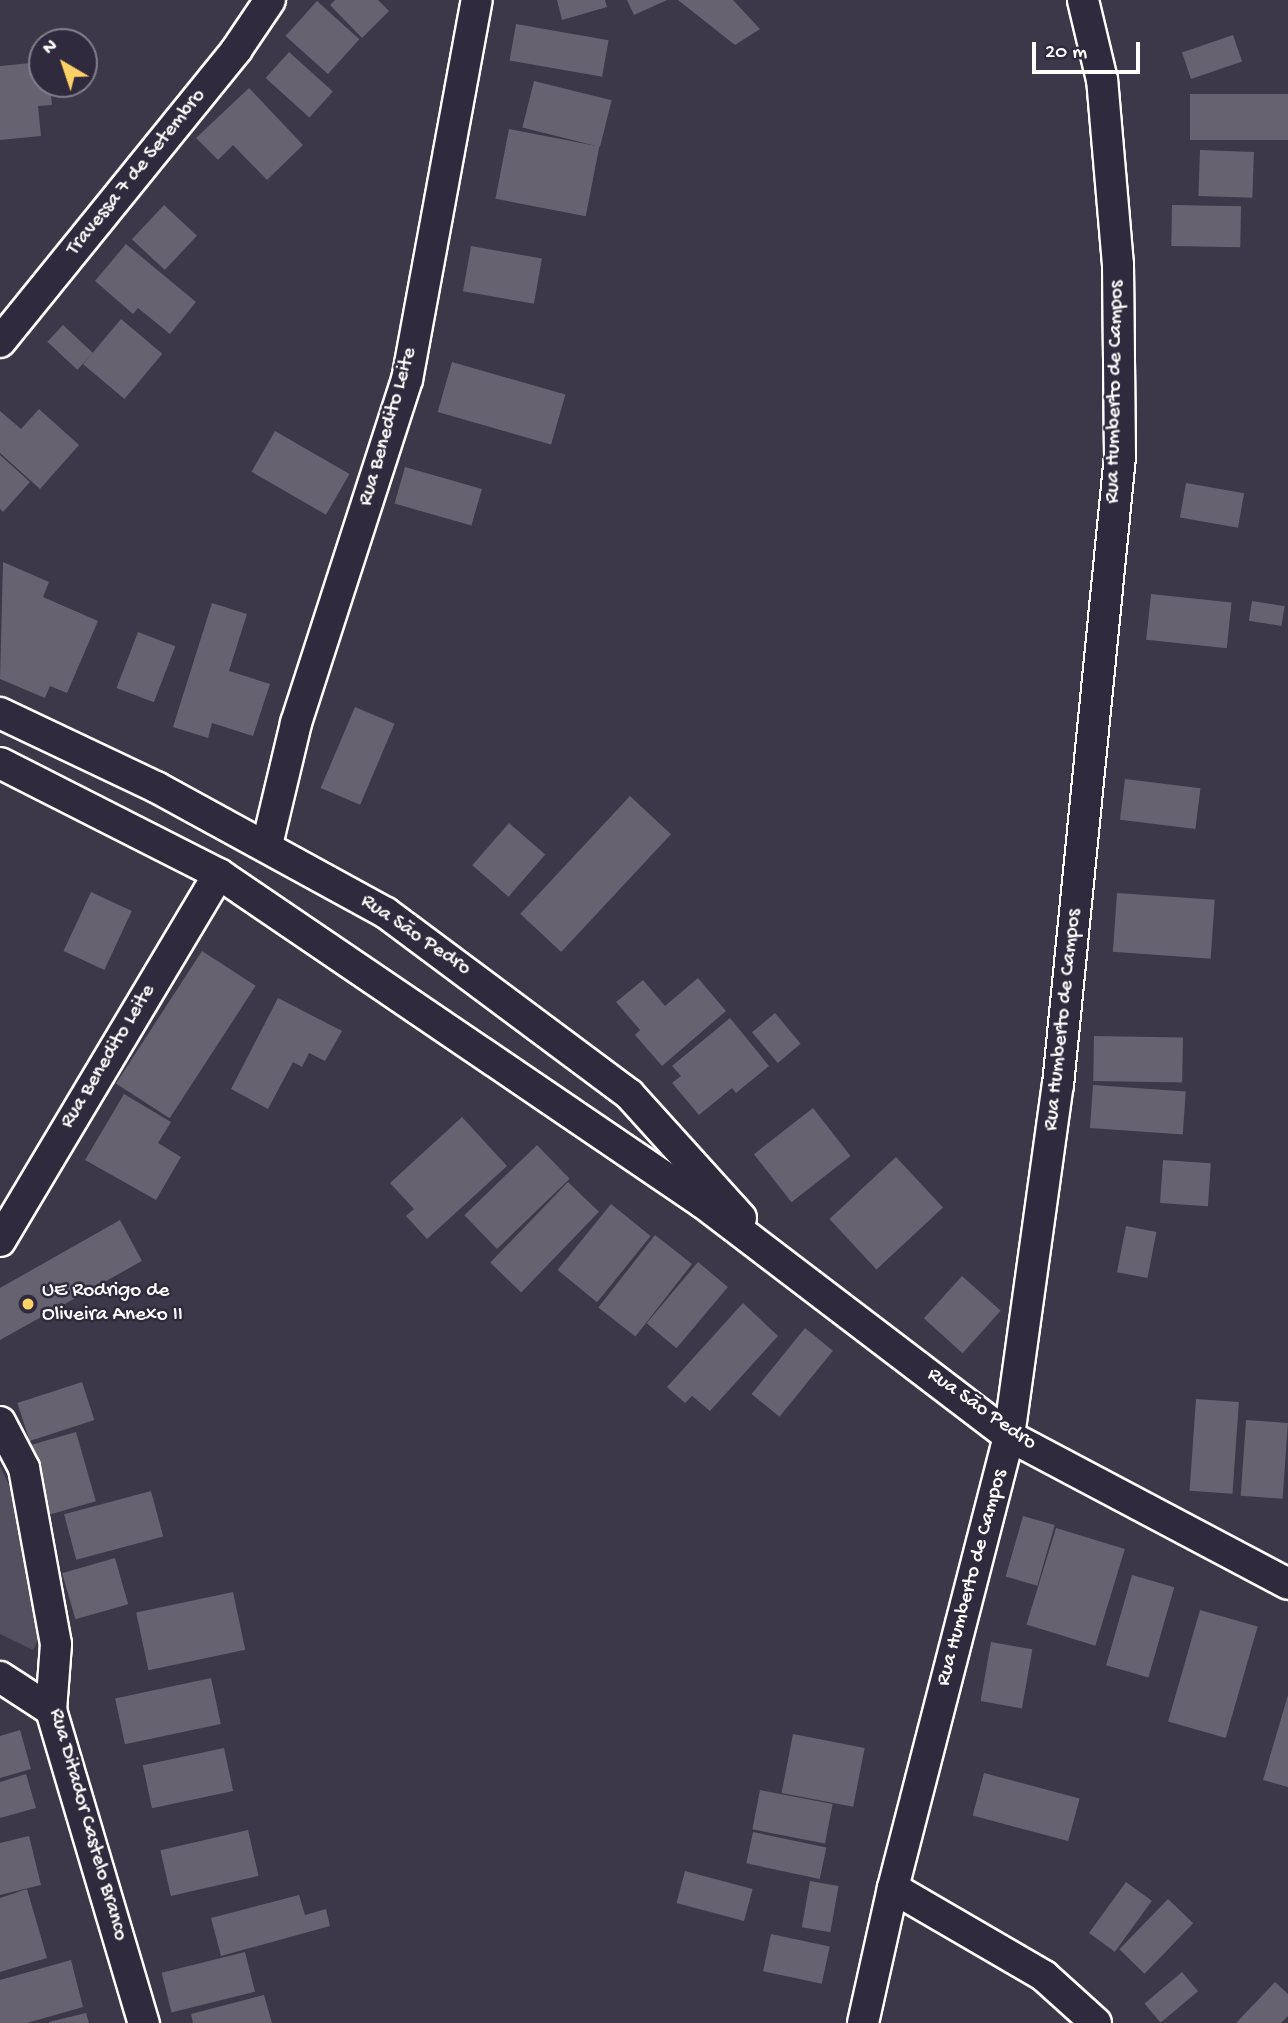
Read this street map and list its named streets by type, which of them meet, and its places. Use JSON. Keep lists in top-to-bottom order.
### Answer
{
  "streets": {
    "street": [
      "Travessa 7 de Setembro",
      "Rua Humberto de Campos",
      "Rua Benedito Leite",
      "Rua São Pedro",
      "Rua Ditador Castelo Branco"
    ]
  },
  "crossings": [
    ["Rua Humberto de Campos", "Rua São Pedro"],
    ["Rua Benedito Leite", "Rua São Pedro"]
  ],
  "places": ["UE Rodrigo de Oliveira Anexo II"],
  "scale_bar": "20 m",
  "north": "top left"
}
